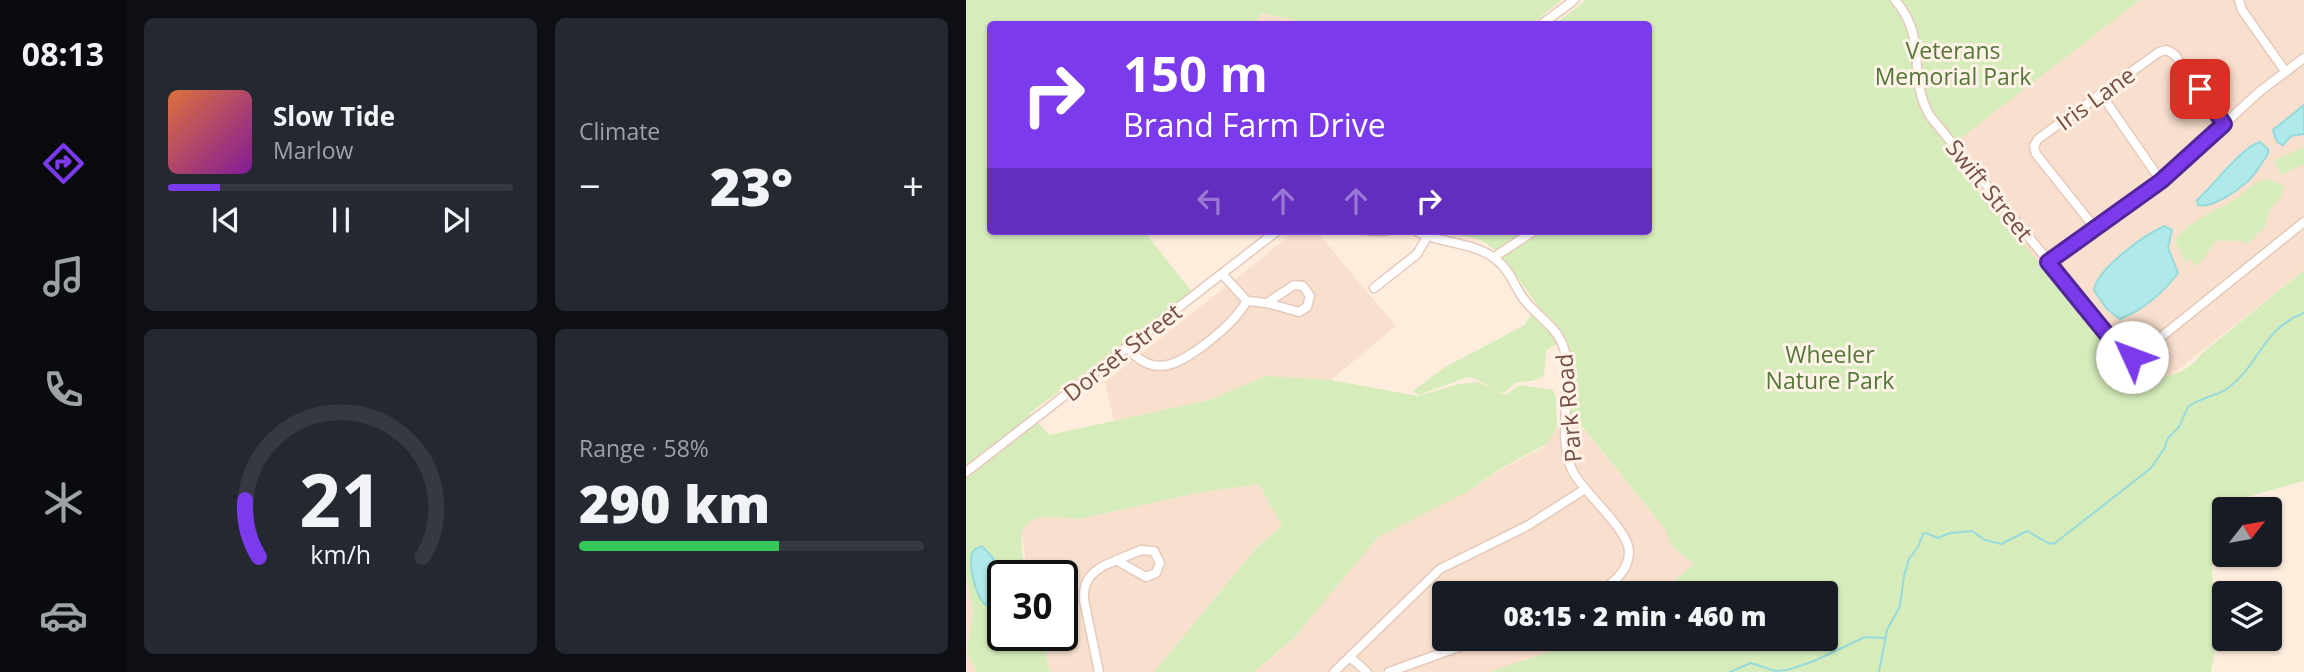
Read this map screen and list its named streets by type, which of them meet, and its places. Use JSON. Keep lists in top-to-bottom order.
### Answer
{
  "streets": {
    "street": [
      "Iris Lane",
      "Swift Street",
      "Dorset Street",
      "Park Road"
    ]
  },
  "parks": ["Veterans Memorial Park", "Wheeler Nature Park"],
  "north": "top right",
  "page": {
    "tabs": "08:13",
    "tile": [
      "Climate",
      ["Range · 58%", "290 km"]
    ],
    "turn": ["150 m", "Brand Farm Drive"],
    "song": ["Slow Tide", "Marlow"],
    "heat": ["−", "23°", "+"],
    "limit": "30",
    "trip": "08:15 · 2 min · 460 m",
    "gauge": ["21", "km/h"]
  }
}
